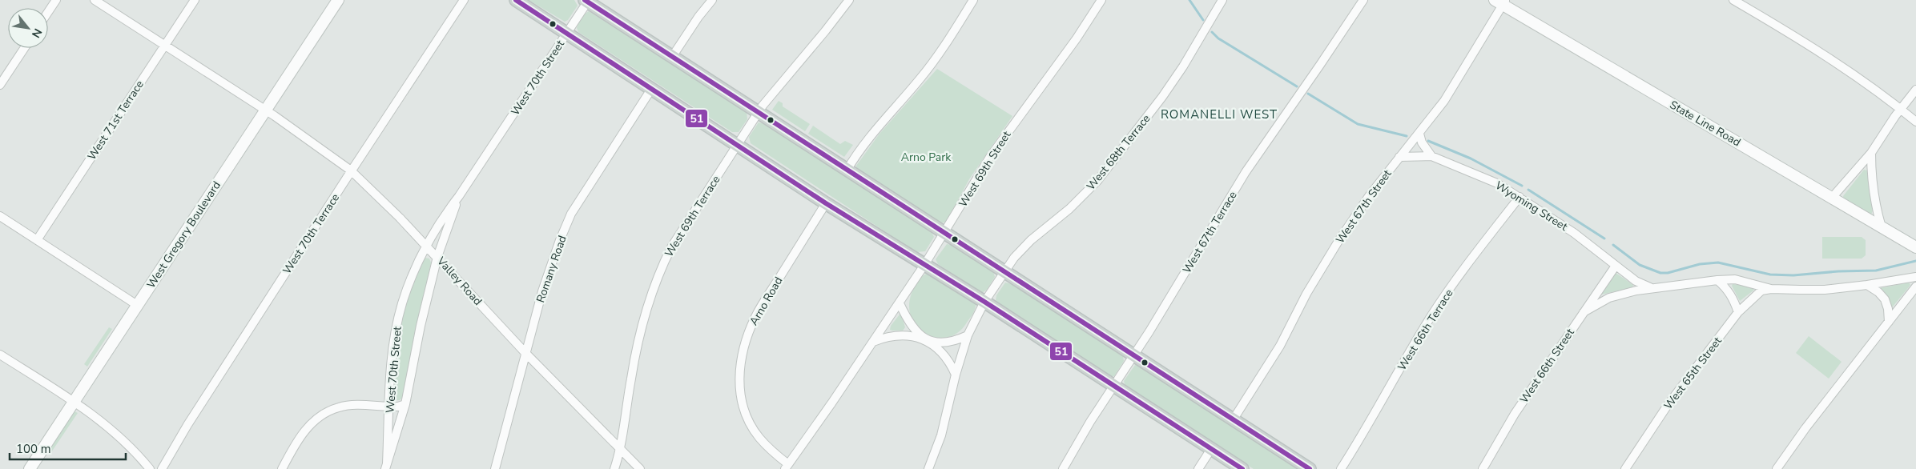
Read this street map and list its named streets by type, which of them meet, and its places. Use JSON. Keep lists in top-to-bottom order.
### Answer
{
  "streets": {
    "main road": ["State Line Road", "West Gregory Boulevard"],
    "street": [
      "West 70th Street",
      "West 71st Terrace",
      "West 68th Terrace",
      "West 69th Street",
      "Wyoming Street",
      "West 67th Street",
      "West 69th Terrace",
      "West 67th Terrace",
      "West 70th Terrace",
      "Romany Road",
      "Valley Road",
      "Arno Road",
      "West 66th Terrace",
      "West 66th Street",
      "West 65th Street"
    ]
  },
  "crossings": [
    ["West 70th Street", "Valley Road"],
    ["West 71st Terrace", "Valley Road"],
    ["State Line Road", "West 67th Street"],
    ["West 69th Street", "Arno Road"],
    ["Wyoming Street", "West 67th Street"],
    ["Wyoming Street", "West 66th Terrace"],
    ["Wyoming Street", "West 66th Street"],
    ["West 69th Terrace", "Valley Road"],
    ["West 70th Terrace", "Valley Road"],
    ["West Gregory Boulevard", "Valley Road"],
    ["Romany Road", "Valley Road"]
  ],
  "districts": ["ROMANELLI WEST"],
  "parks": ["Arno Park"],
  "lines": ["transit line 51"],
  "scale_bar": "100 m",
  "north": "bottom right"
}
